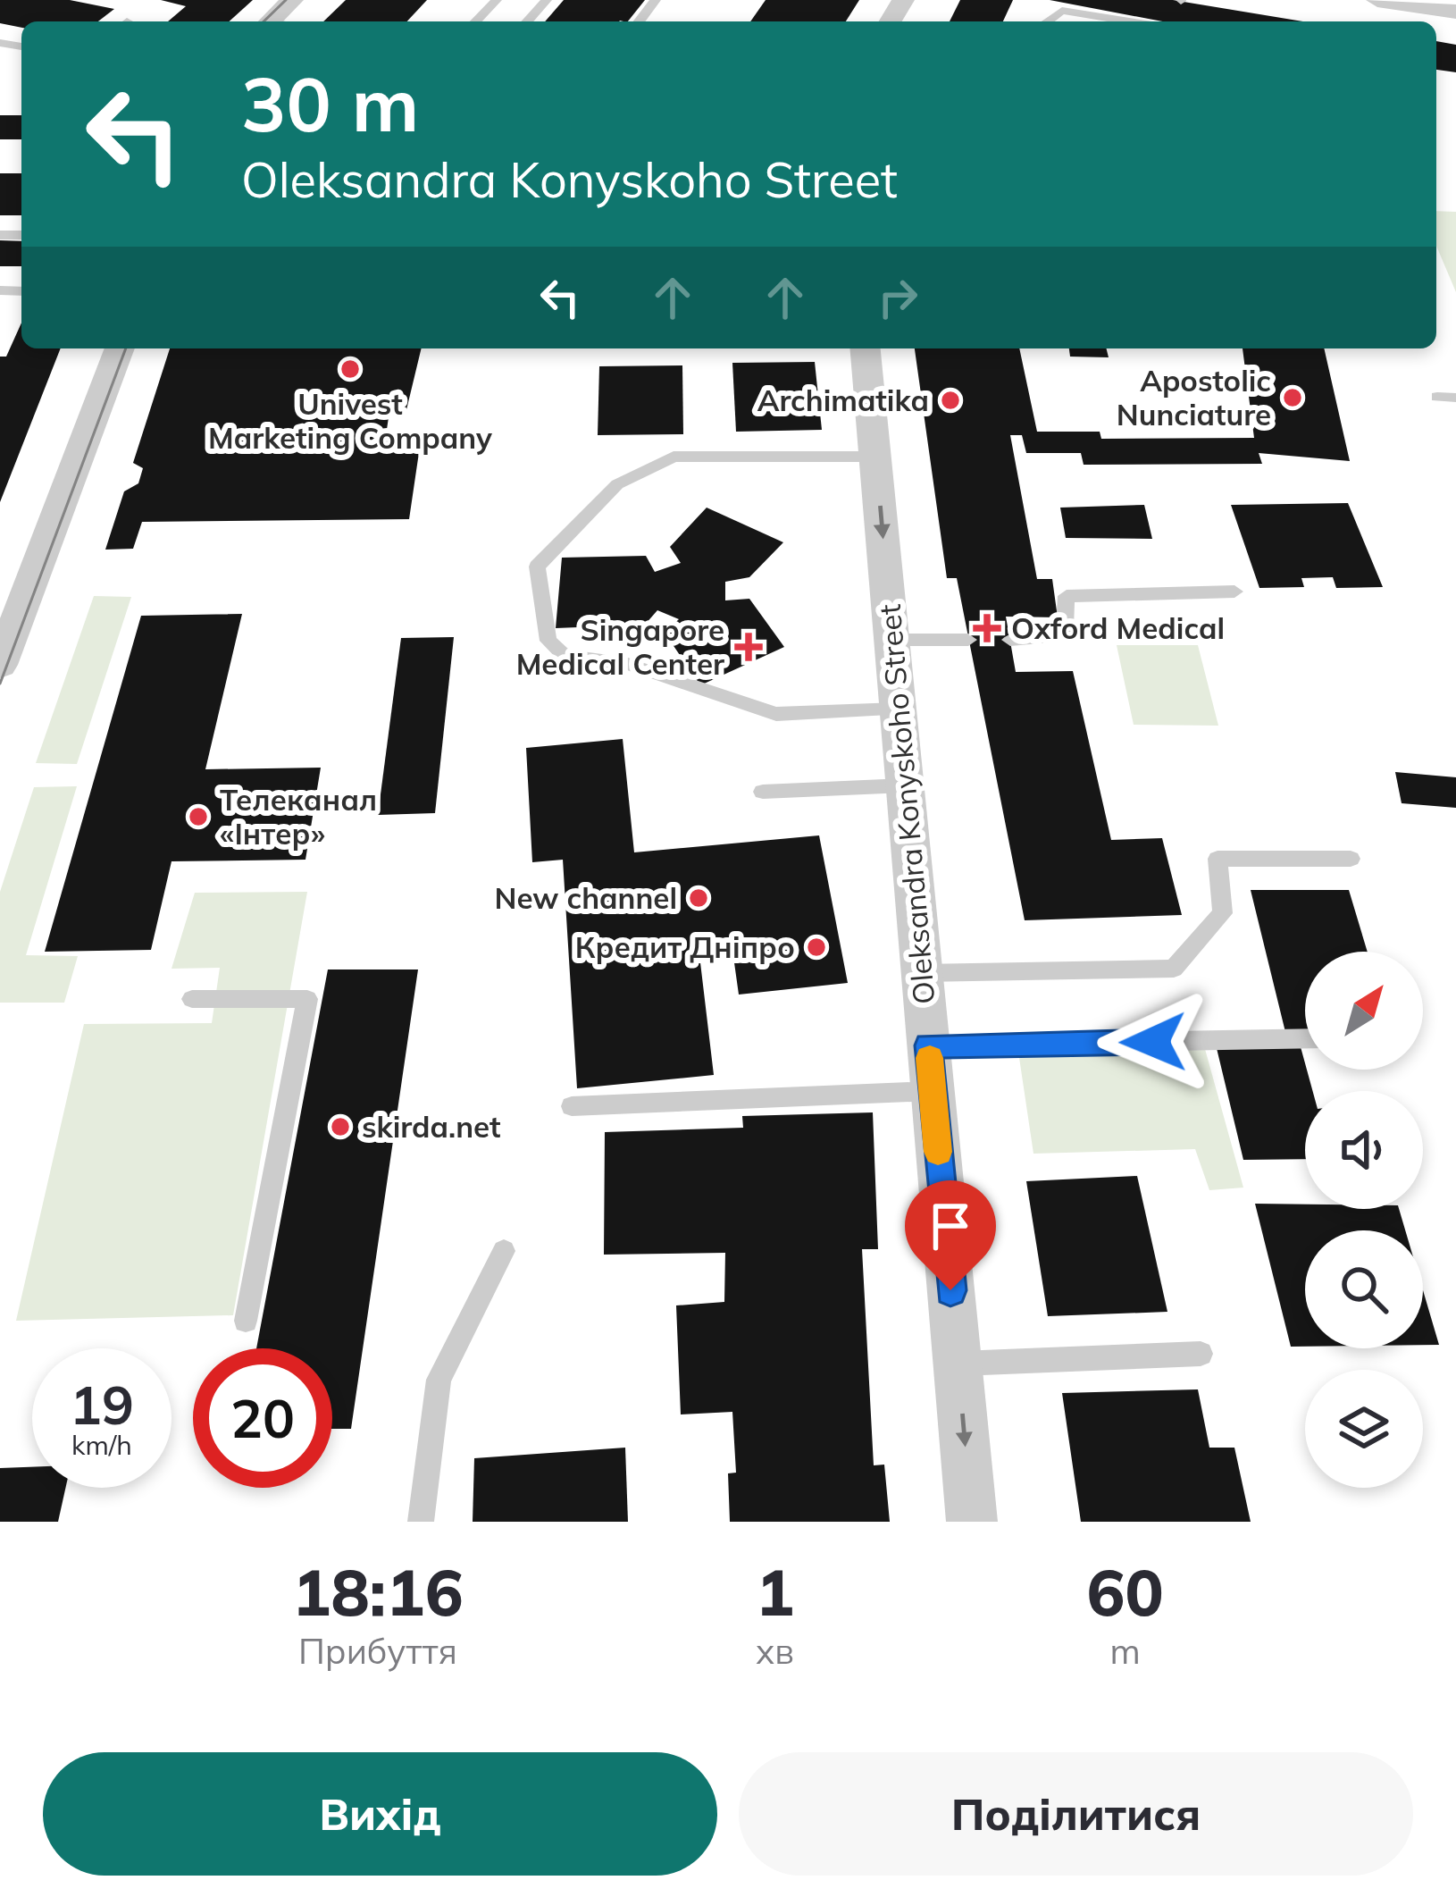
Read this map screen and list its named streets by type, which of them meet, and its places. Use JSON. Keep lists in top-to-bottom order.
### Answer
{
  "streets": {
    "street": ["Oleksandra Konyskoho Street"]
  },
  "places": {
    "other": [
      "Univest Marketing Company",
      "Apostolic Nunciature",
      "Archimatika",
      "Телеканал «Інтер»",
      "New channel",
      "Кредит Дніпро",
      "skirda.net"
    ],
    "health": ["Oxford Medical", "Singapore Medical Center"]
  },
  "north": "top right",
  "page": {
    "turn": ["30 m", "Oleksandra Konyskoho Street"],
    "speed": "19 km/h",
    "limit": "20",
    "eta": [
      "18:16",
      "Прибуття",
      "1",
      "хв",
      "60",
      "m"
    ],
    "buttons": ["Вихід", "Поділитися"]
  }
}
